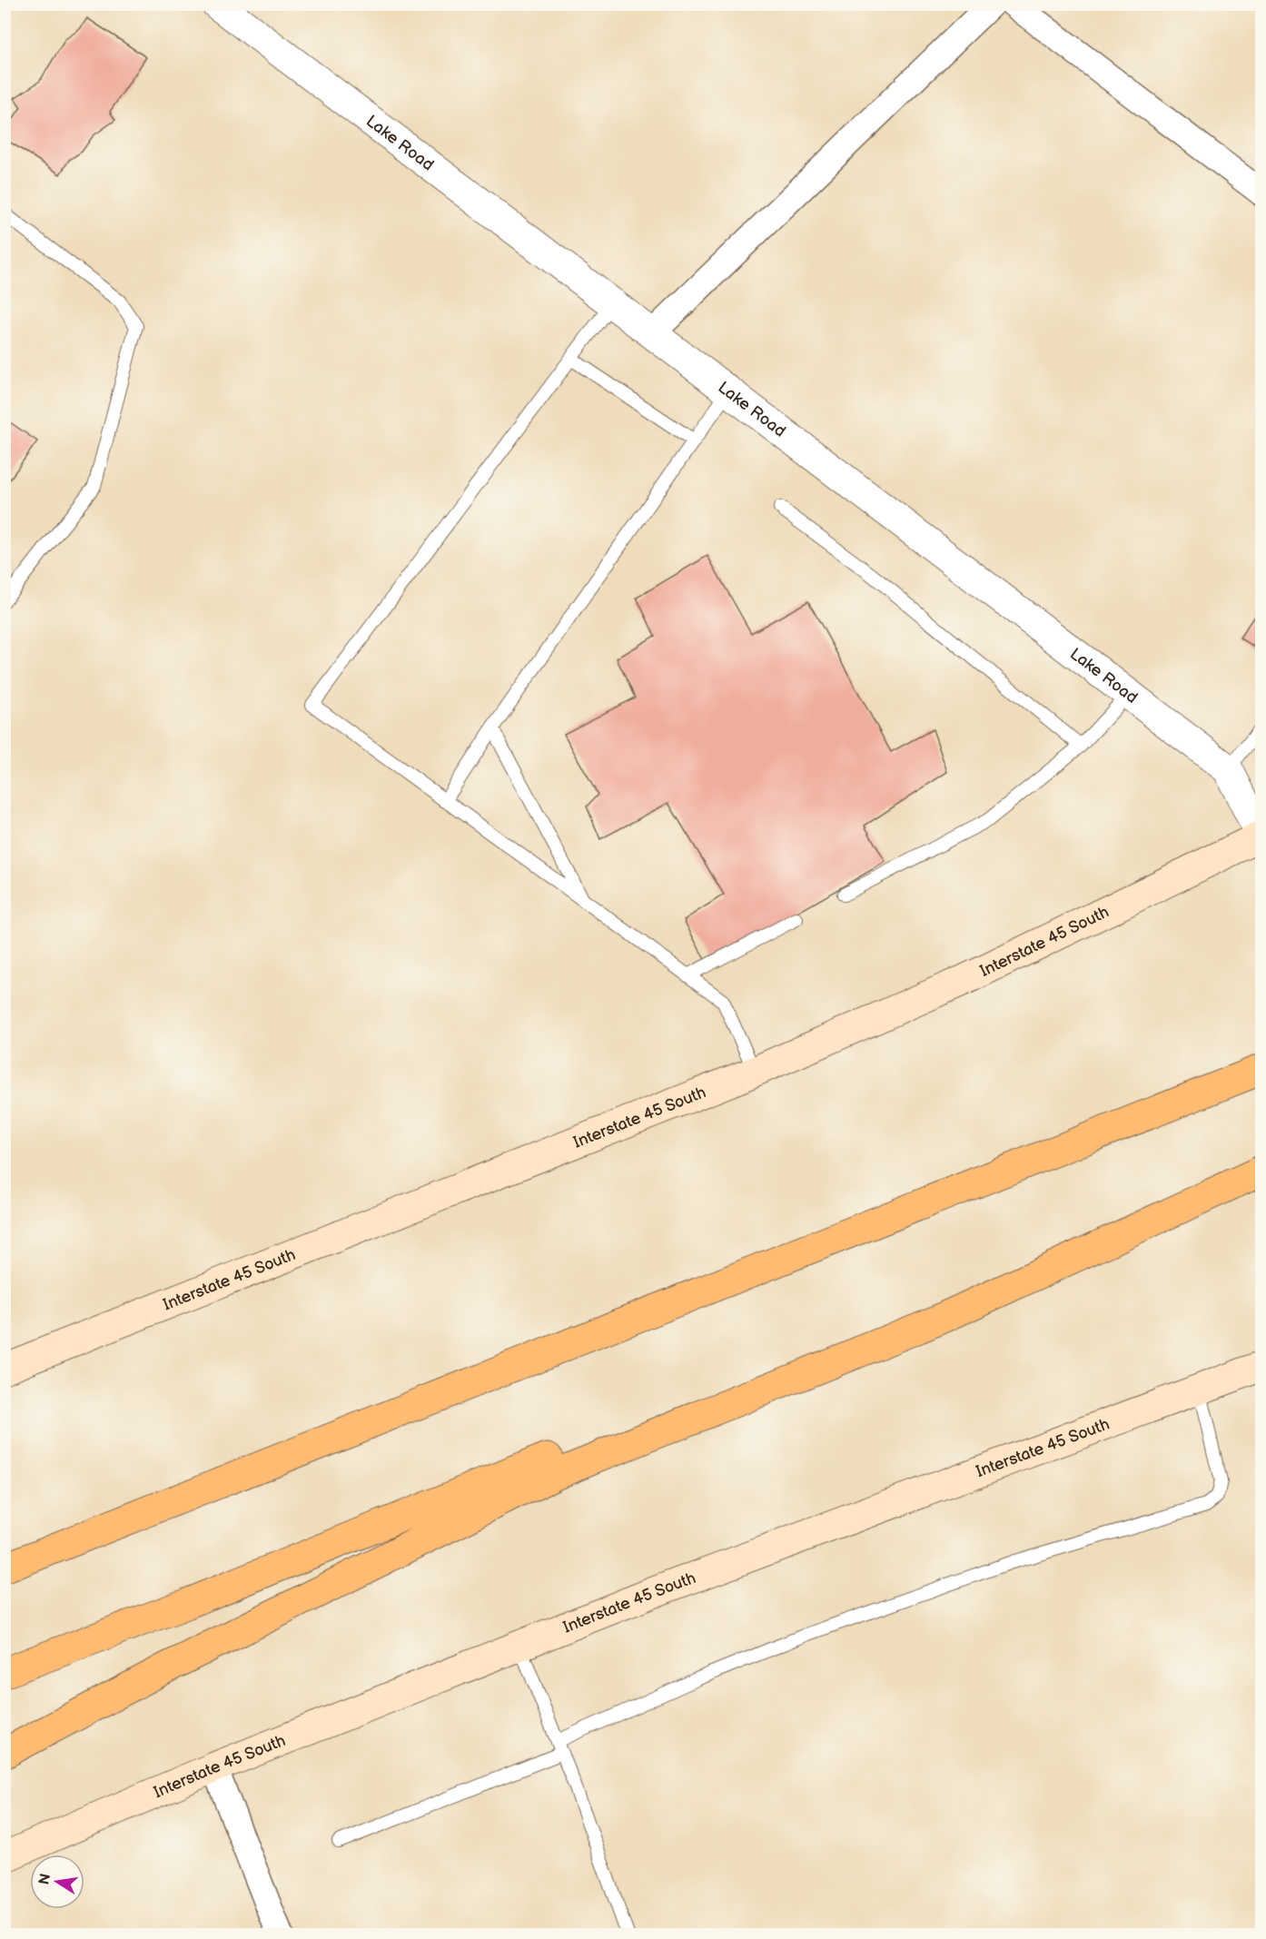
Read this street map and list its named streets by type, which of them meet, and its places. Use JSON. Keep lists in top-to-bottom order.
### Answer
{
  "streets": {
    "main road": ["Interstate 45 South"],
    "street": ["Lake Road"]
  },
  "crossings": [
    ["Lake Road", "Interstate 45 South"]
  ],
  "north": "left"
}
